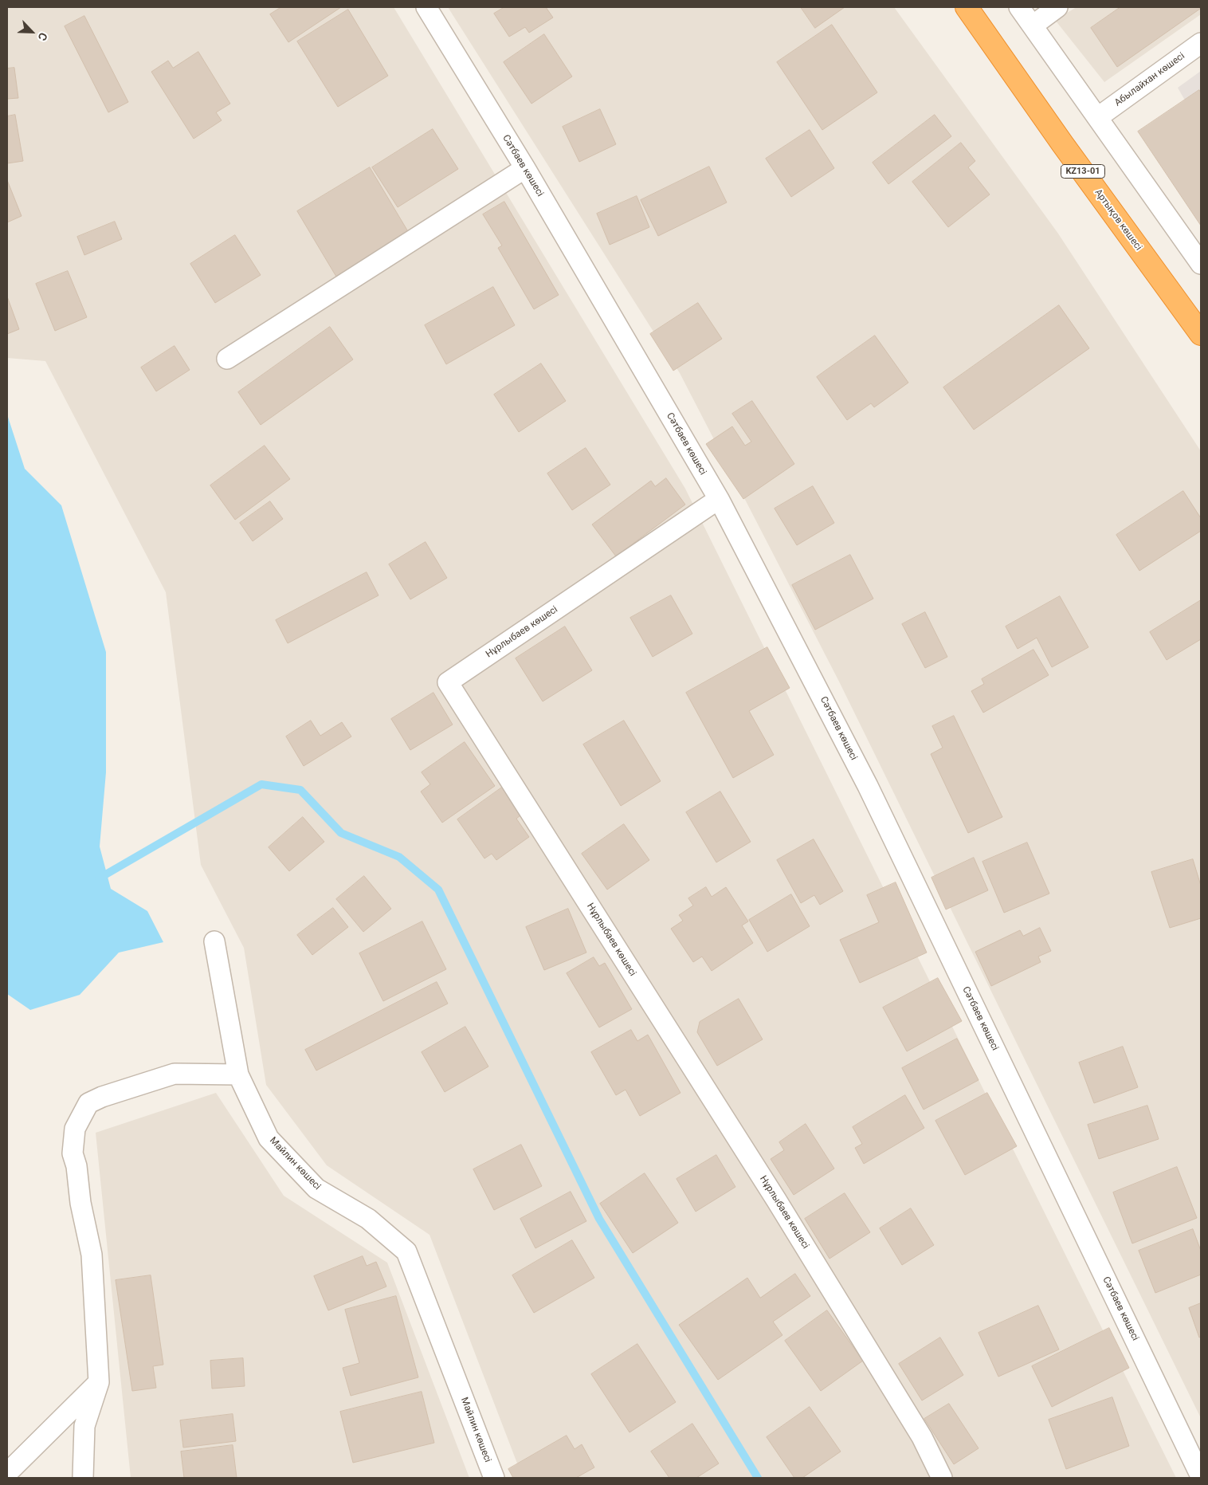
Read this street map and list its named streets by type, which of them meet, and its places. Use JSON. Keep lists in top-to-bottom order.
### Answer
{
  "streets": {
    "highway": ["KZ13-01", "Артықов көшесі"],
    "street": [
      "Абылайхан көшесі",
      "Сәтбаев көшесі",
      "Нұрлыбаев көшесі",
      "Майлин көшесі"
    ]
  },
  "crossings": [
    ["Сәтбаев көшесі", "Нұрлыбаев көшесі"]
  ],
  "north": "bottom right"
}
